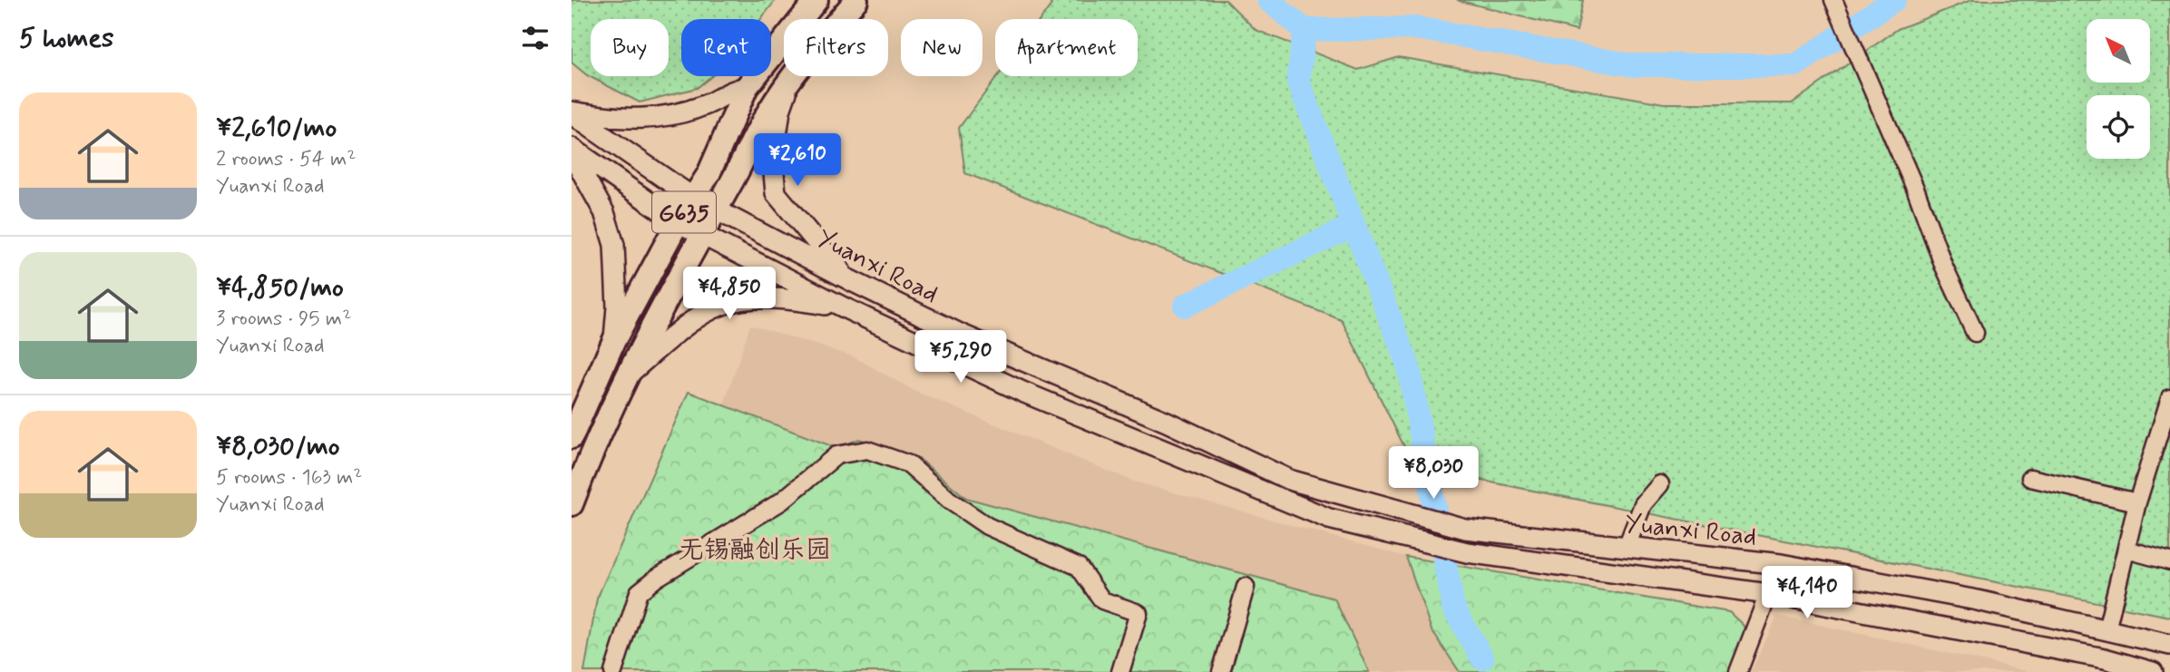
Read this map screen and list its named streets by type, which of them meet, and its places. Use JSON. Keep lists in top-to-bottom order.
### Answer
{
  "streets": {
    "highway": ["G635"],
    "main road": ["Yuanxi Road"]
  },
  "crossings": [
    ["G635", "Yuanxi Road"]
  ],
  "parks": ["无锡融创乐园"],
  "north": "top left",
  "page": {
    "heading": "5 homes",
    "chip": [
      "Buy",
      "Rent",
      "Filters",
      "New",
      "Apartment"
    ],
    "list": [
      {
        "name": "¥2,610/mo",
        "note": "2 rooms · 54 m² · Yuanxi Road"
      },
      {
        "name": "¥4,850/mo",
        "note": "3 rooms · 95 m² · Yuanxi Road"
      },
      {
        "name": "¥8,030/mo",
        "note": "5 rooms · 163 m² · Yuanxi Road"
      }
    ],
    "price": [
      "¥2,610",
      "¥4,850",
      "¥5,290",
      "¥8,030",
      "¥4,140"
    ]
  }
}
